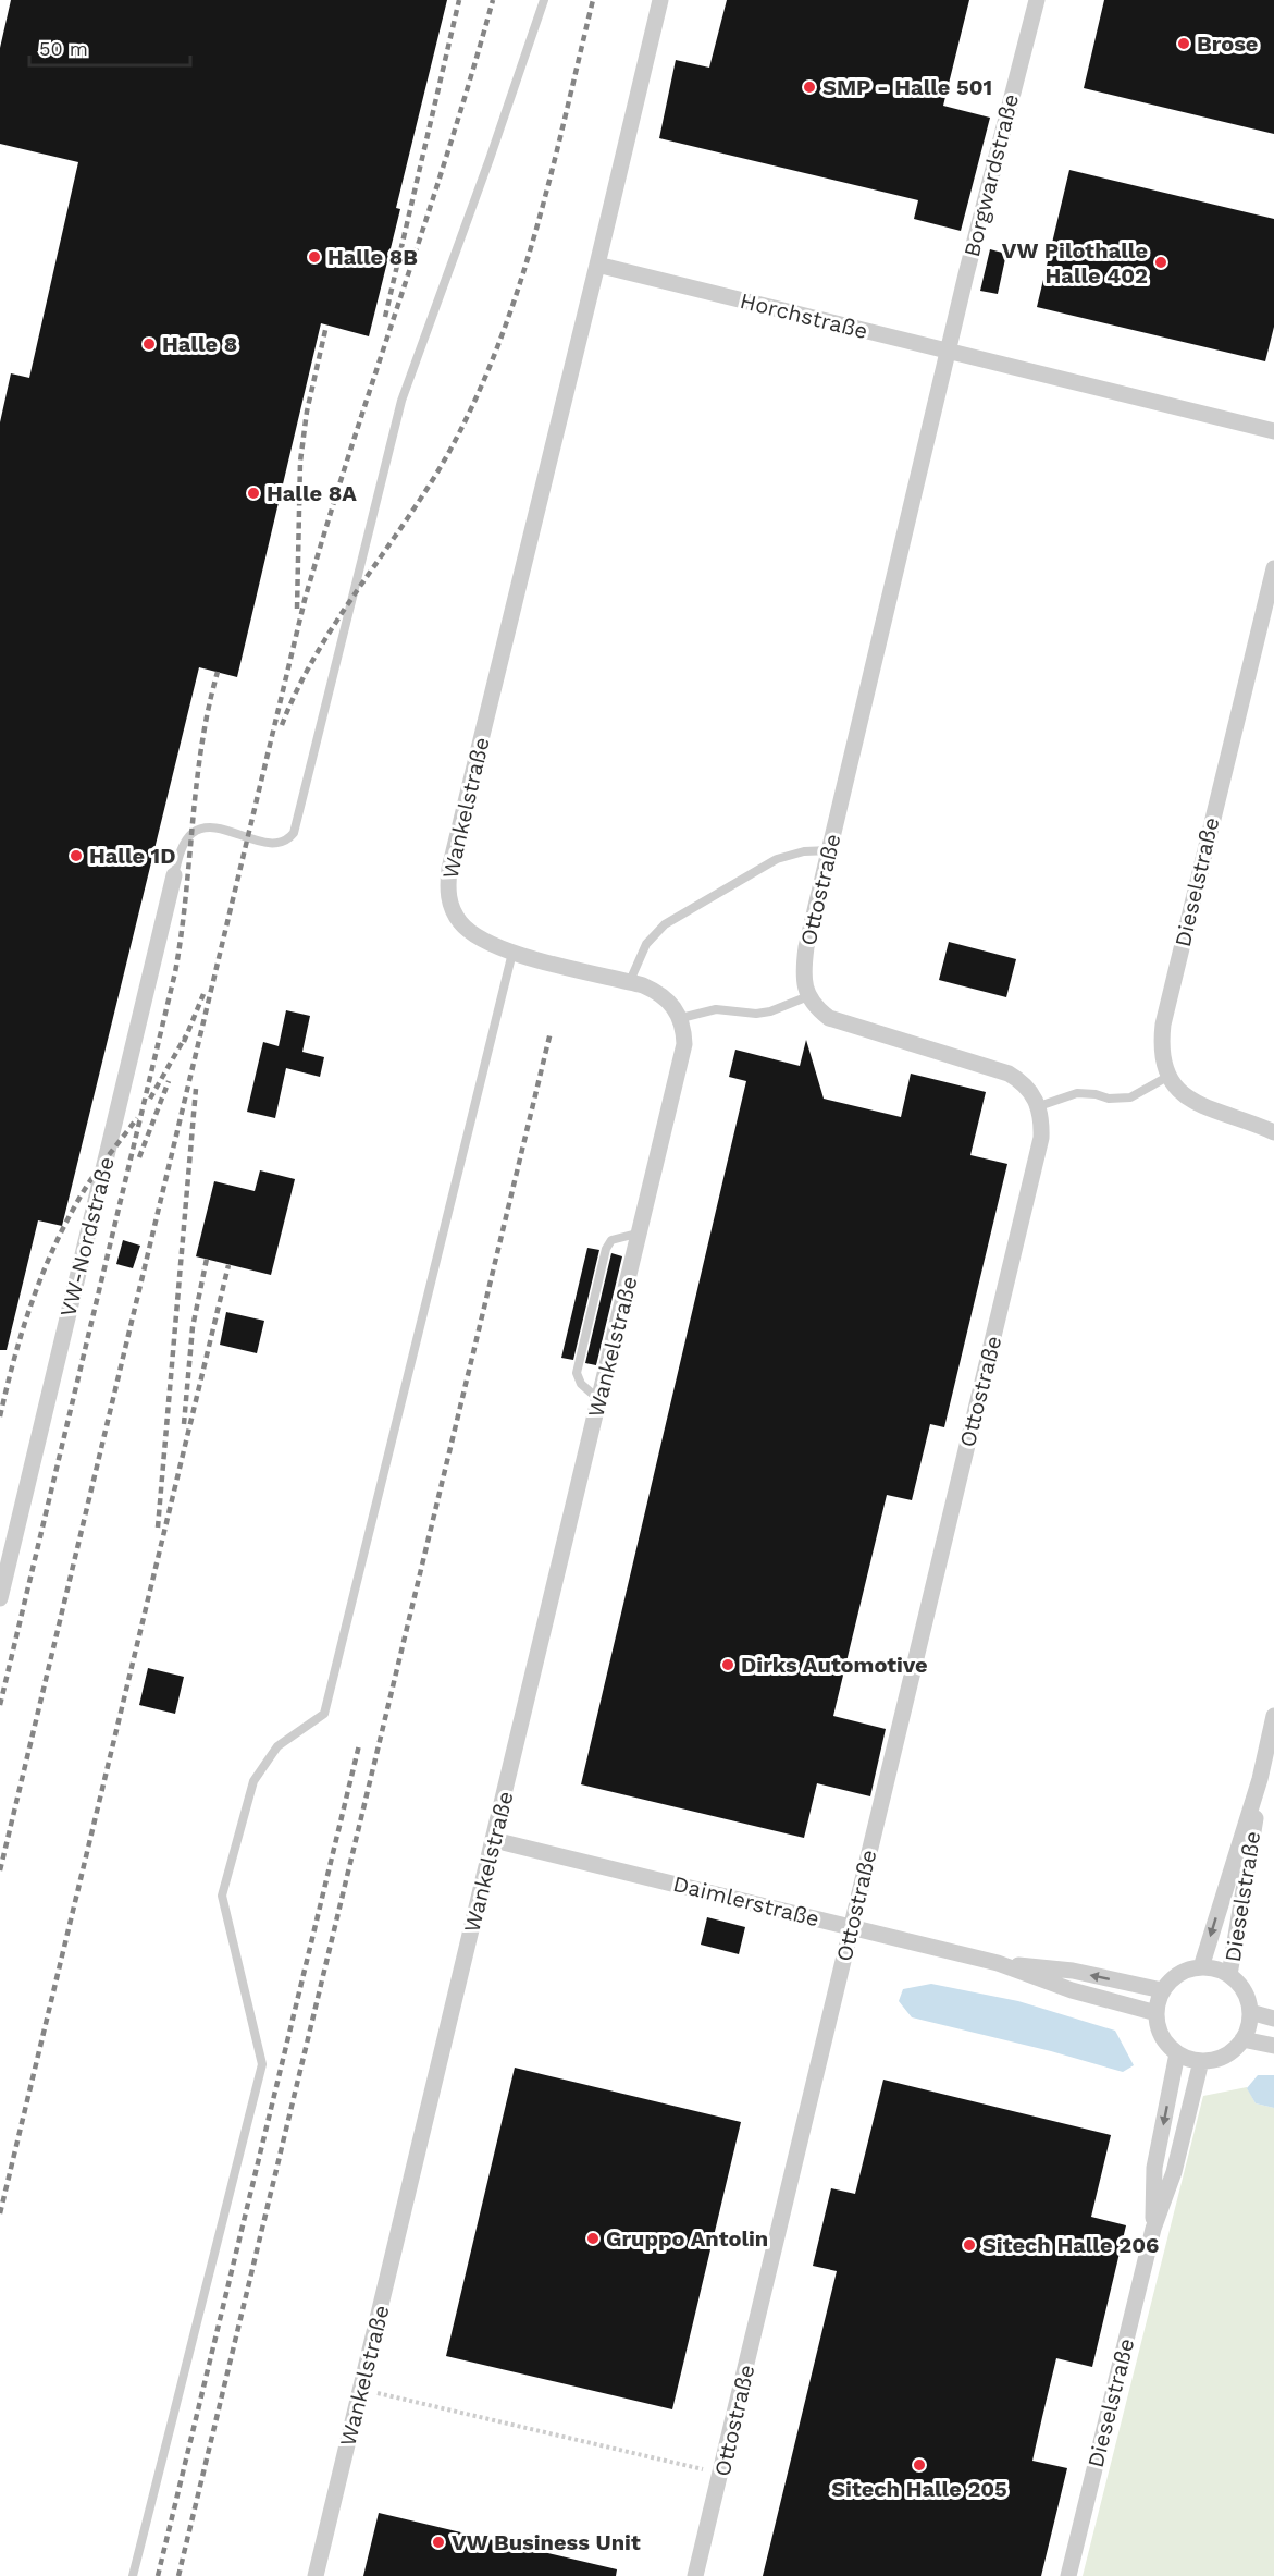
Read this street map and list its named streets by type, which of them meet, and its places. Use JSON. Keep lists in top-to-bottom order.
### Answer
{
  "streets": {
    "street": [
      "Borgwardstraße",
      "Horchstraße",
      "Wankelstraße",
      "Dieselstraße",
      "Ottostraße",
      "VW-Nordstraße",
      "Daimlerstraße"
    ]
  },
  "crossings": [
    ["Borgwardstraße", "Horchstraße"],
    ["Borgwardstraße", "Ottostraße"],
    ["Horchstraße", "Wankelstraße"],
    ["Horchstraße", "Ottostraße"],
    ["Wankelstraße", "Daimlerstraße"],
    ["Dieselstraße", "Daimlerstraße"],
    ["Ottostraße", "Daimlerstraße"]
  ],
  "places": [
    "Brose",
    "SMP - Halle 501",
    "Halle 8B",
    "VW Pilothalle Halle 402",
    "Halle 8",
    "Halle 8A",
    "Halle 1D",
    "Dirks Automotive",
    "Gruppo Antolin",
    "Sitech Halle 206",
    "Sitech Halle 205",
    "VW Business Unit"
  ],
  "scale_bar": "50 m"
}
